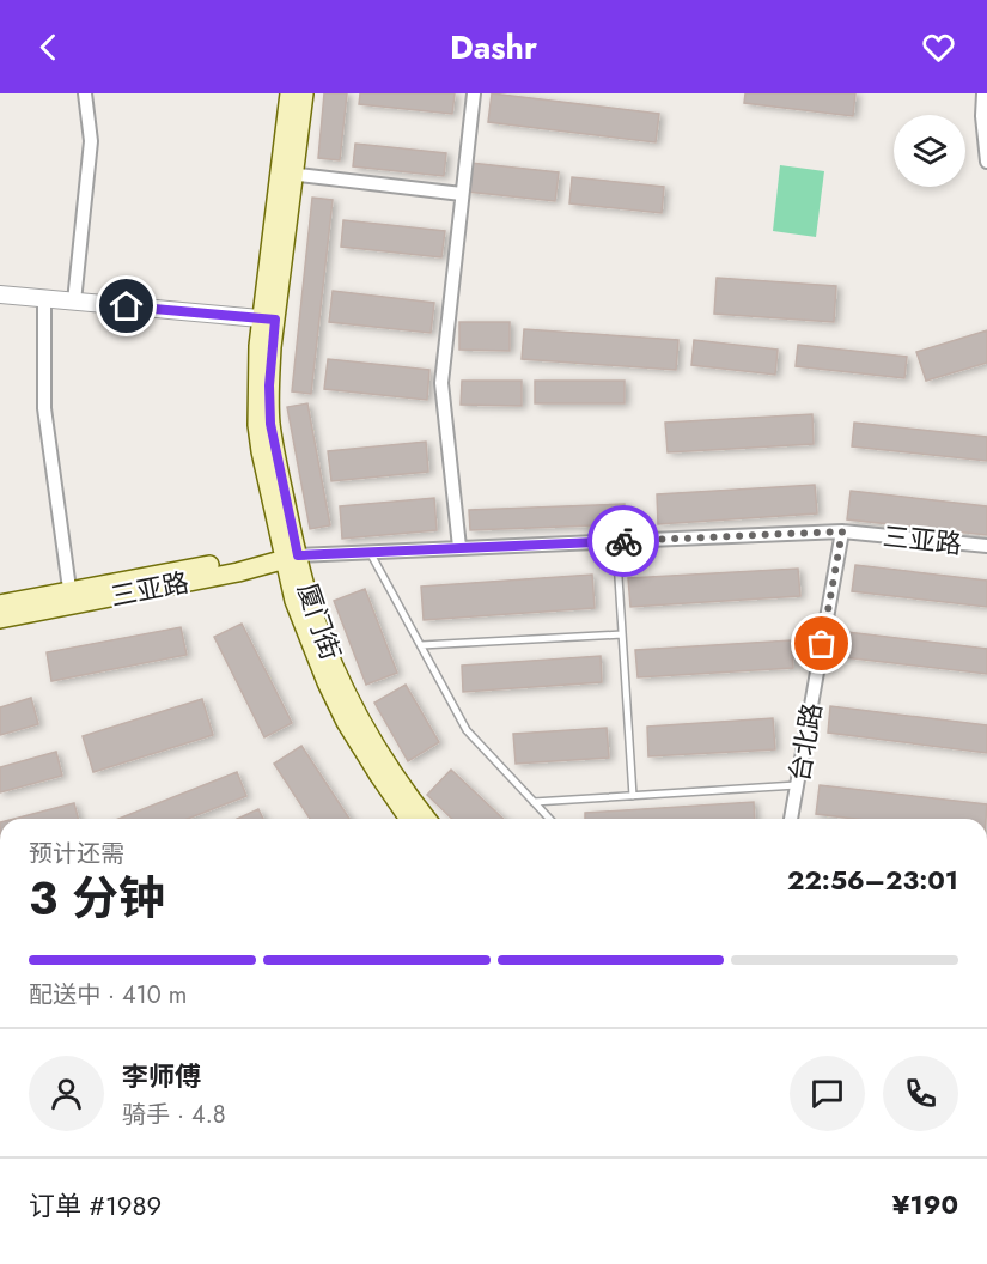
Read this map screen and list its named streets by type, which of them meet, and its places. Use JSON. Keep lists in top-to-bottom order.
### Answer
{
  "streets": {
    "main road": ["三亚路", "厦门街"],
    "street": ["台北路"]
  },
  "crossings": [
    ["三亚路", "厦门街"],
    ["三亚路", "台北路"]
  ],
  "page": {
    "header": "Dashr",
    "heading": ["3 分钟", "预计还需", "22:56–23:01"],
    "panel": [
      "李师傅",
      "骑手 · 4.8",
      "订单 #1989",
      "¥190"
    ],
    "bar": "配送中 · 410 m"
  }
}
